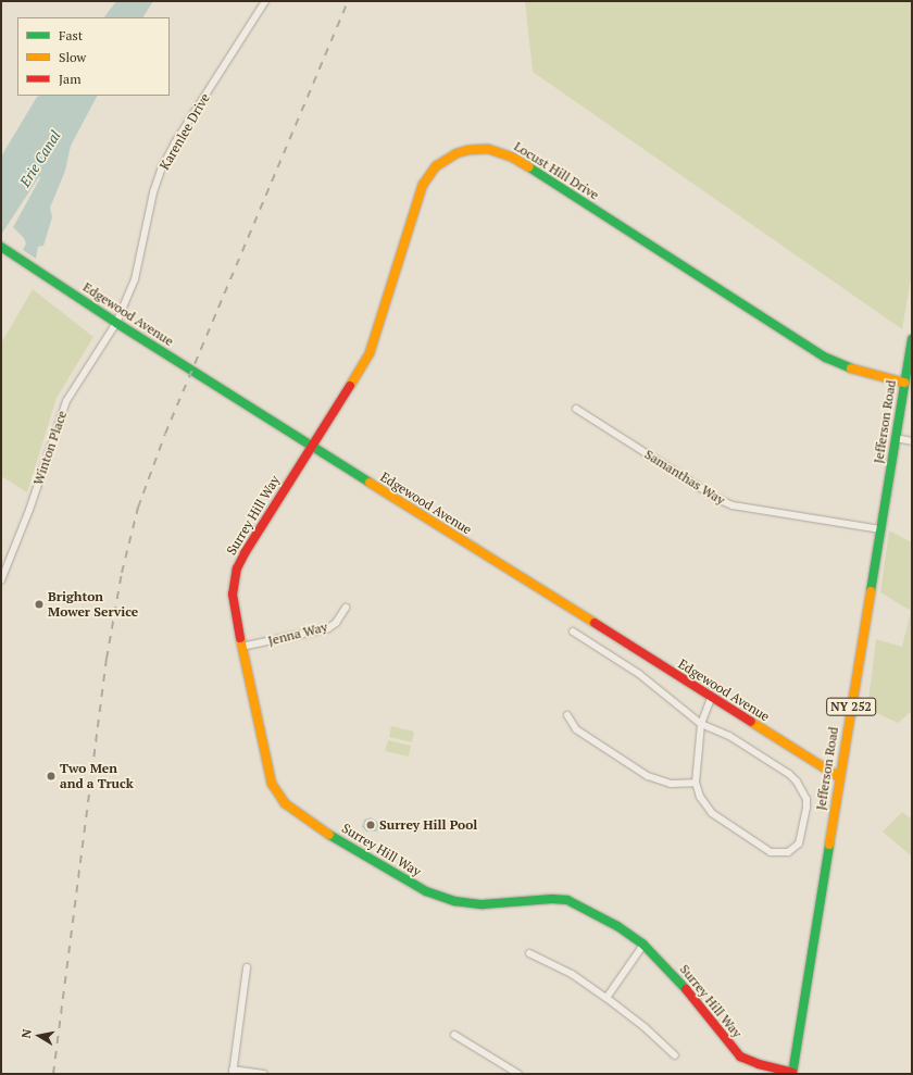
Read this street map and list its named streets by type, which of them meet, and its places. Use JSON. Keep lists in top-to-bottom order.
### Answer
{
  "streets": {
    "street": [
      "Karenlee Drive",
      "Locust Hill Drive",
      "Edgewood Avenue",
      "Jefferson Road",
      "Winton Place",
      "Samanthas Way",
      "Surrey Hill Way",
      "Jenna Way",
      "NY 252"
    ]
  },
  "crossings": [
    ["Karenlee Drive", "Edgewood Avenue"],
    ["Karenlee Drive", "Winton Place"],
    ["Locust Hill Drive", "Edgewood Avenue"],
    ["Locust Hill Drive", "Jefferson Road"],
    ["Locust Hill Drive", "Surrey Hill Way"],
    ["Edgewood Avenue", "Jefferson Road"],
    ["Edgewood Avenue", "Winton Place"],
    ["Edgewood Avenue", "Surrey Hill Way"],
    ["Jefferson Road", "Samanthas Way"],
    ["Jefferson Road", "Surrey Hill Way"],
    ["Surrey Hill Way", "Jenna Way"]
  ],
  "water": ["Erie Canal"],
  "places": ["Brighton Mower Service", "Two Men and a Truck", "Surrey Hill Pool"],
  "legend": ["Fast", "Slow", "Jam"],
  "north": "left"
}
